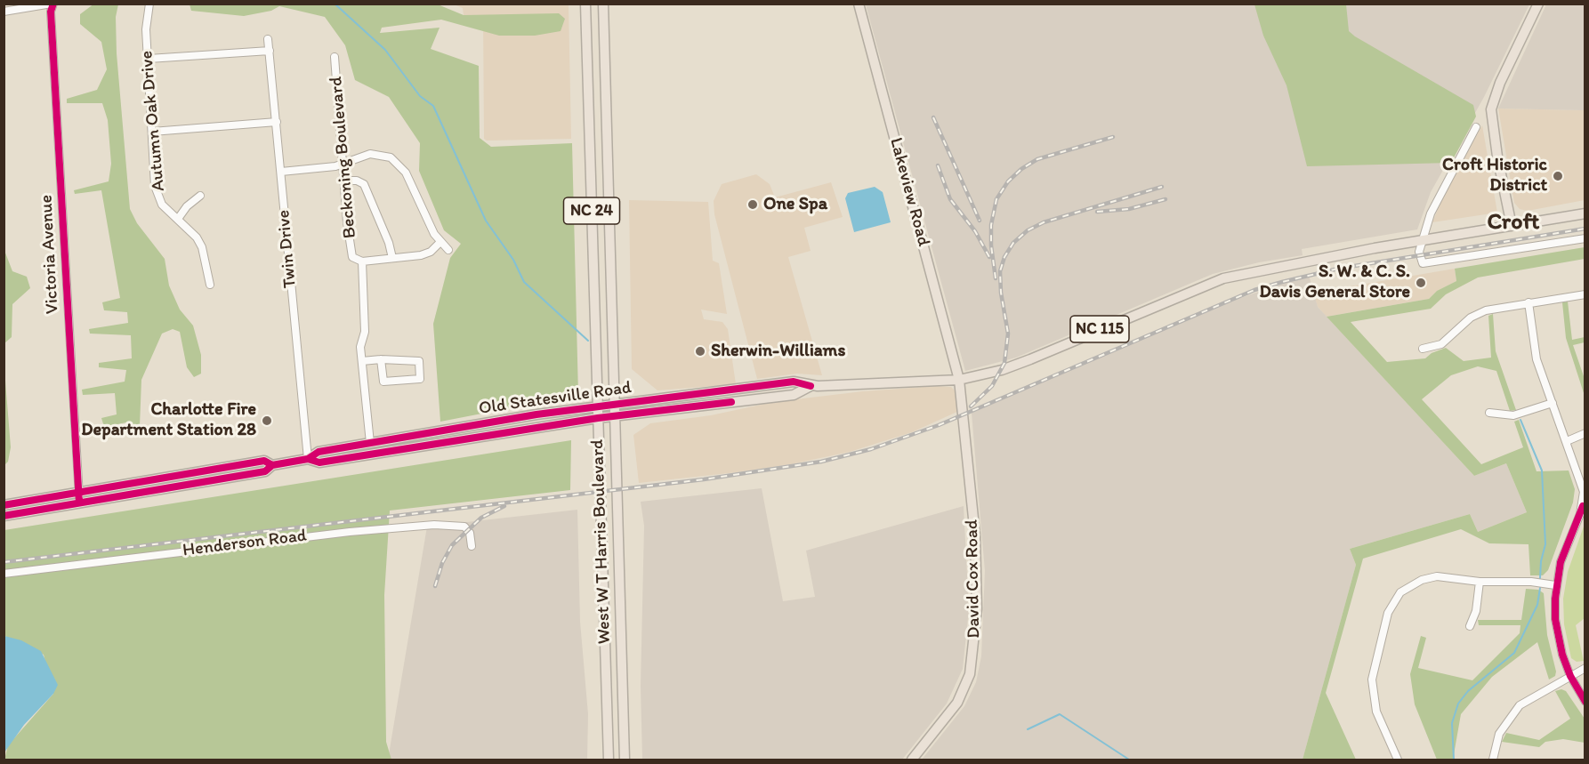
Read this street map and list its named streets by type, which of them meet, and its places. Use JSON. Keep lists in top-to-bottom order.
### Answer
{
  "streets": {
    "main road": [
      "Lakeview Road",
      "NC 24",
      "NC 115",
      "Old Statesville Road",
      "West W T Harris Boulevard",
      "David Cox Road"
    ],
    "street": [
      "Autumn Oak Drive",
      "Beckoning Boulevard",
      "Twin Drive",
      "Victoria Avenue",
      "Henderson Road"
    ]
  },
  "crossings": [
    ["Beckoning Boulevard", "Old Statesville Road"],
    ["Lakeview Road", "Old Statesville Road"],
    ["Lakeview Road", "David Cox Road"],
    ["Twin Drive", "Old Statesville Road"],
    ["Victoria Avenue", "Old Statesville Road"],
    ["Old Statesville Road", "West W T Harris Boulevard"],
    ["Old Statesville Road", "David Cox Road"]
  ],
  "districts": ["Croft"],
  "places": [
    "Croft Historic District",
    "One Spa",
    "S. W. & C. S. Davis General Store",
    "Sherwin-Williams",
    "Charlotte Fire Department Station 28"
  ]
}
